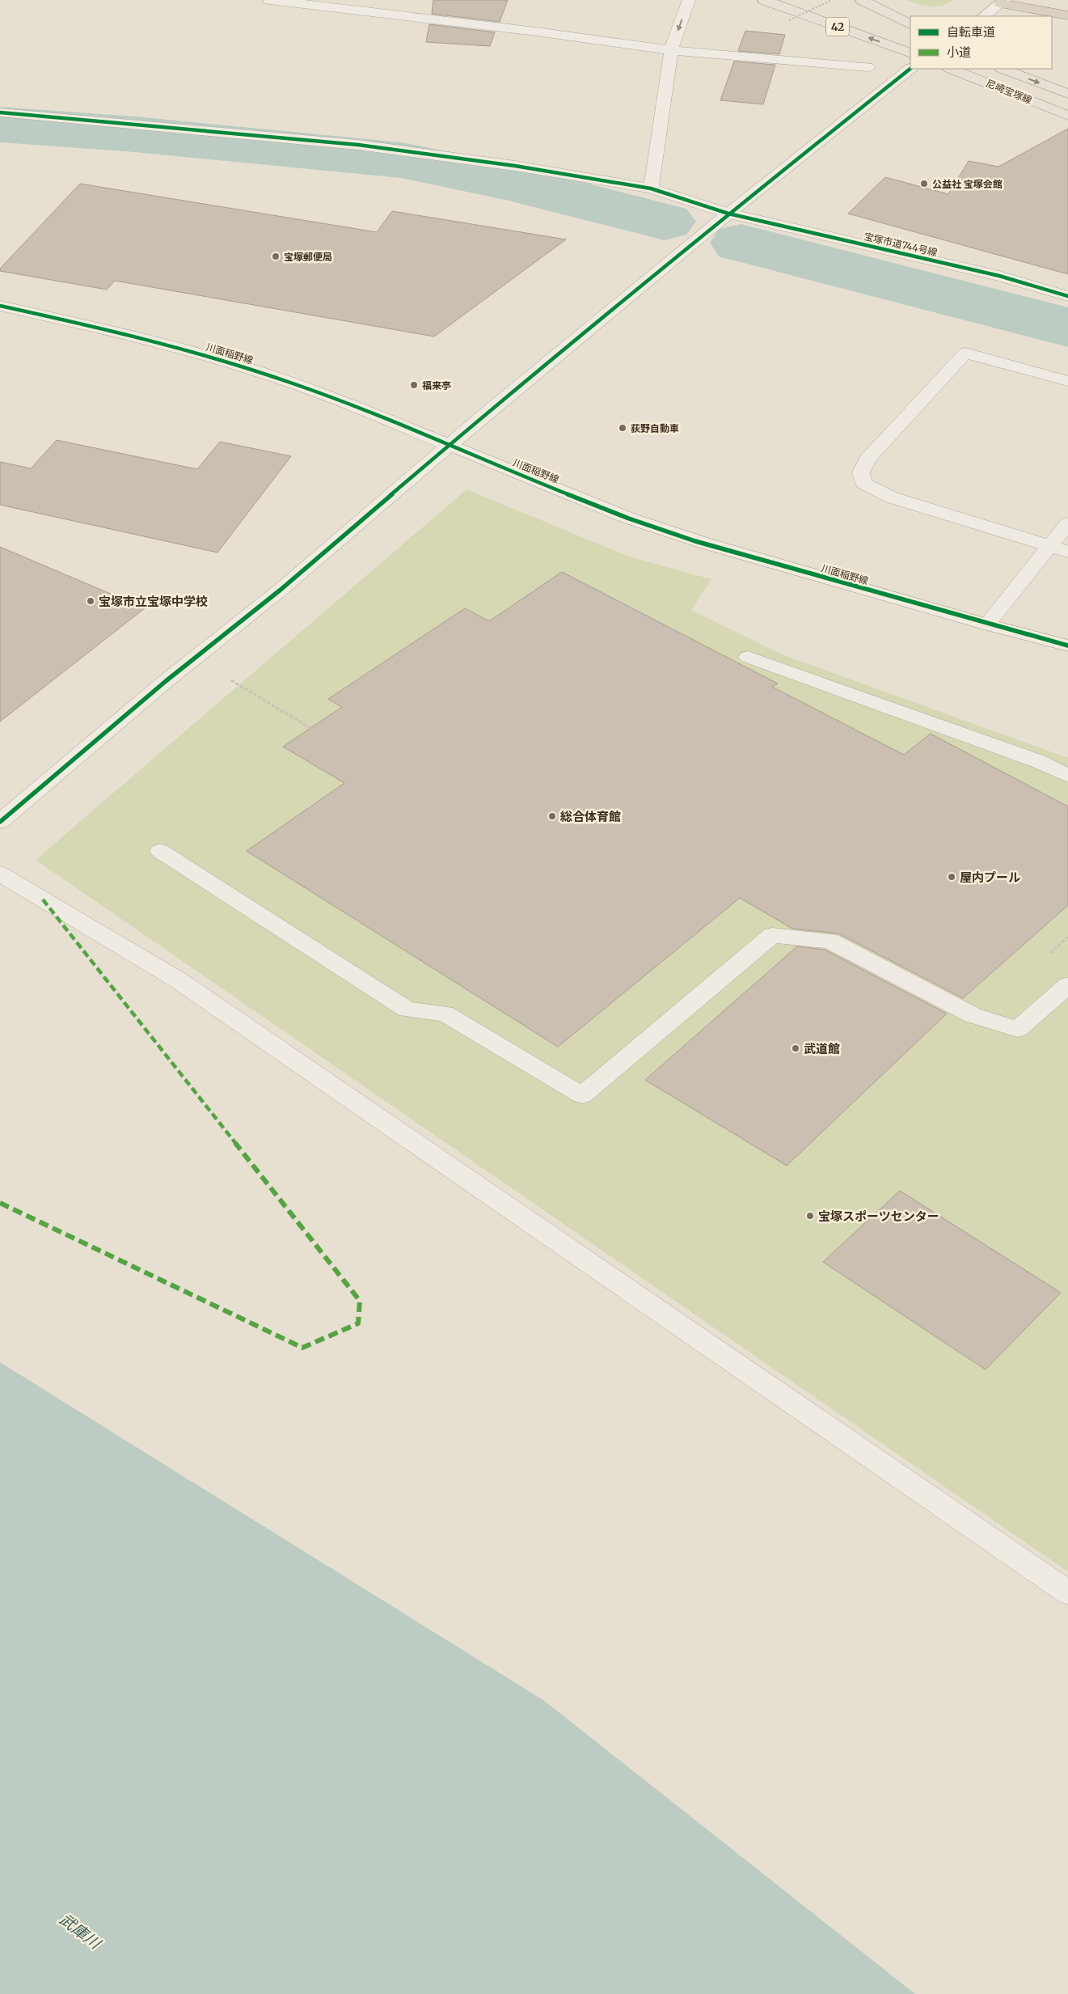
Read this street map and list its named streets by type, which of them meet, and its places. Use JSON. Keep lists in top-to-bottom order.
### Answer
{
  "streets": {
    "main road": ["42", "尼崎宝塚線"],
    "street": ["宝塚市道744号線", "川面稲野線"]
  },
  "water": ["武庫川"],
  "places": [
    "公益社 宝塚会館",
    "宝塚郵便局",
    "福来亭",
    "荻野自動車",
    "宝塚市立宝塚中学校",
    "総合体育館",
    "屋内プール",
    "武道館",
    "宝塚スポーツセンター"
  ],
  "legend": ["自転車道", "小道"]
}
